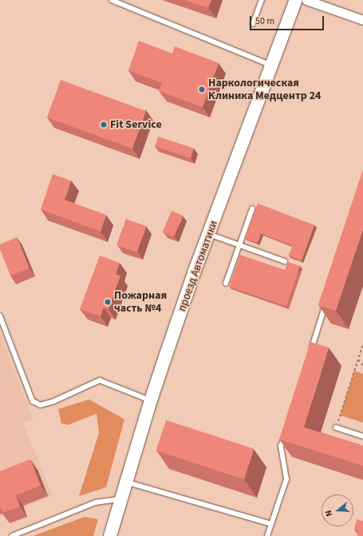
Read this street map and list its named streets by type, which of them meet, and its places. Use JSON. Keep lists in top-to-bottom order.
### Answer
{
  "streets": {
    "main road": ["проезд Автоматики"]
  },
  "places": ["Наркологическая Клиника Медцентр 24", "Fit Service", "Пожарная часть №4"],
  "scale_bar": "50 m",
  "north": "left"
}
